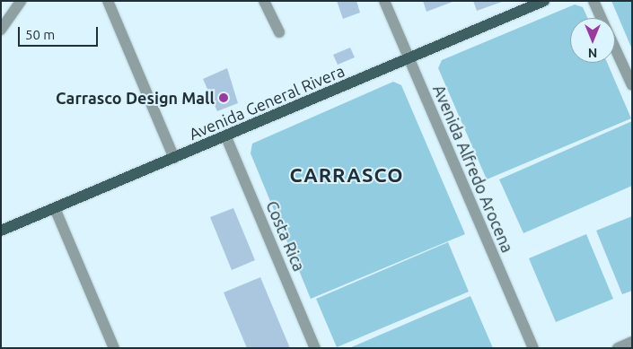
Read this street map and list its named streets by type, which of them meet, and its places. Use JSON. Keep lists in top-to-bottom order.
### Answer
{
  "streets": {
    "main road": ["Avenida General Rivera"],
    "street": ["Avenida Alfredo Arocena", "Costa Rica"]
  },
  "crossings": [
    ["Avenida General Rivera", "Avenida Alfredo Arocena"],
    ["Avenida General Rivera", "Costa Rica"]
  ],
  "districts": ["CARRASCO"],
  "places": ["Carrasco Design Mall"],
  "scale_bar": "50 m",
  "north": "bottom"
}
